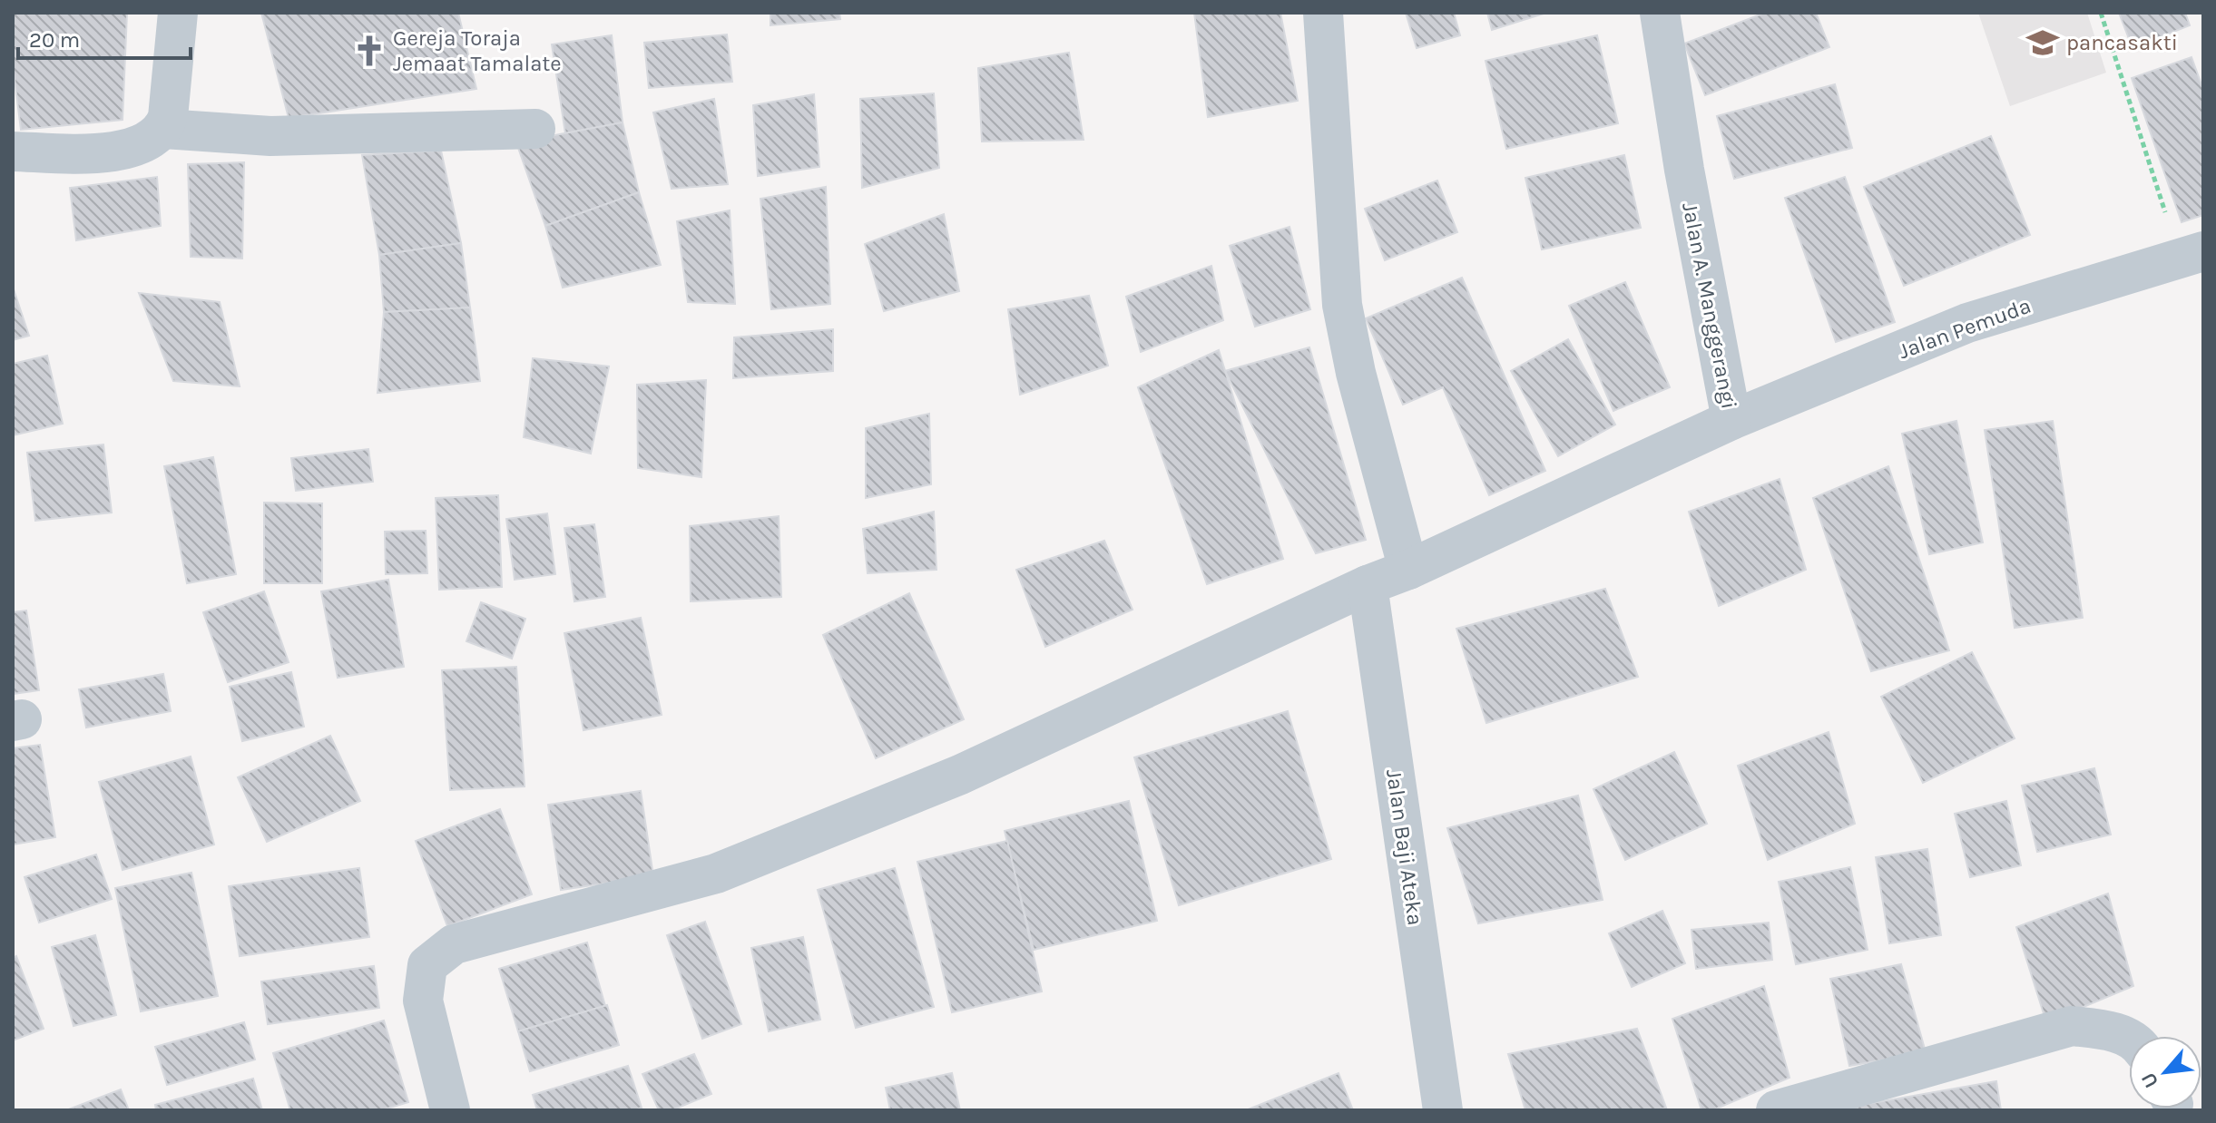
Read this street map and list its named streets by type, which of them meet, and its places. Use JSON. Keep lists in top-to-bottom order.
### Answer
{
  "streets": {
    "street": ["Jalan A. Manggerangi", "Jalan Pemuda", "Jalan Baji Ateka"]
  },
  "crossings": [
    ["Jalan A. Manggerangi", "Jalan Pemuda"],
    ["Jalan A. Manggerangi", "Jalan Baji Ateka"]
  ],
  "places": {
    "school or university": ["pancasakti"],
    "church": ["Gereja Toraja Jemaat Tamalate"]
  },
  "scale_bar": "20 m",
  "north": "bottom left"
}
